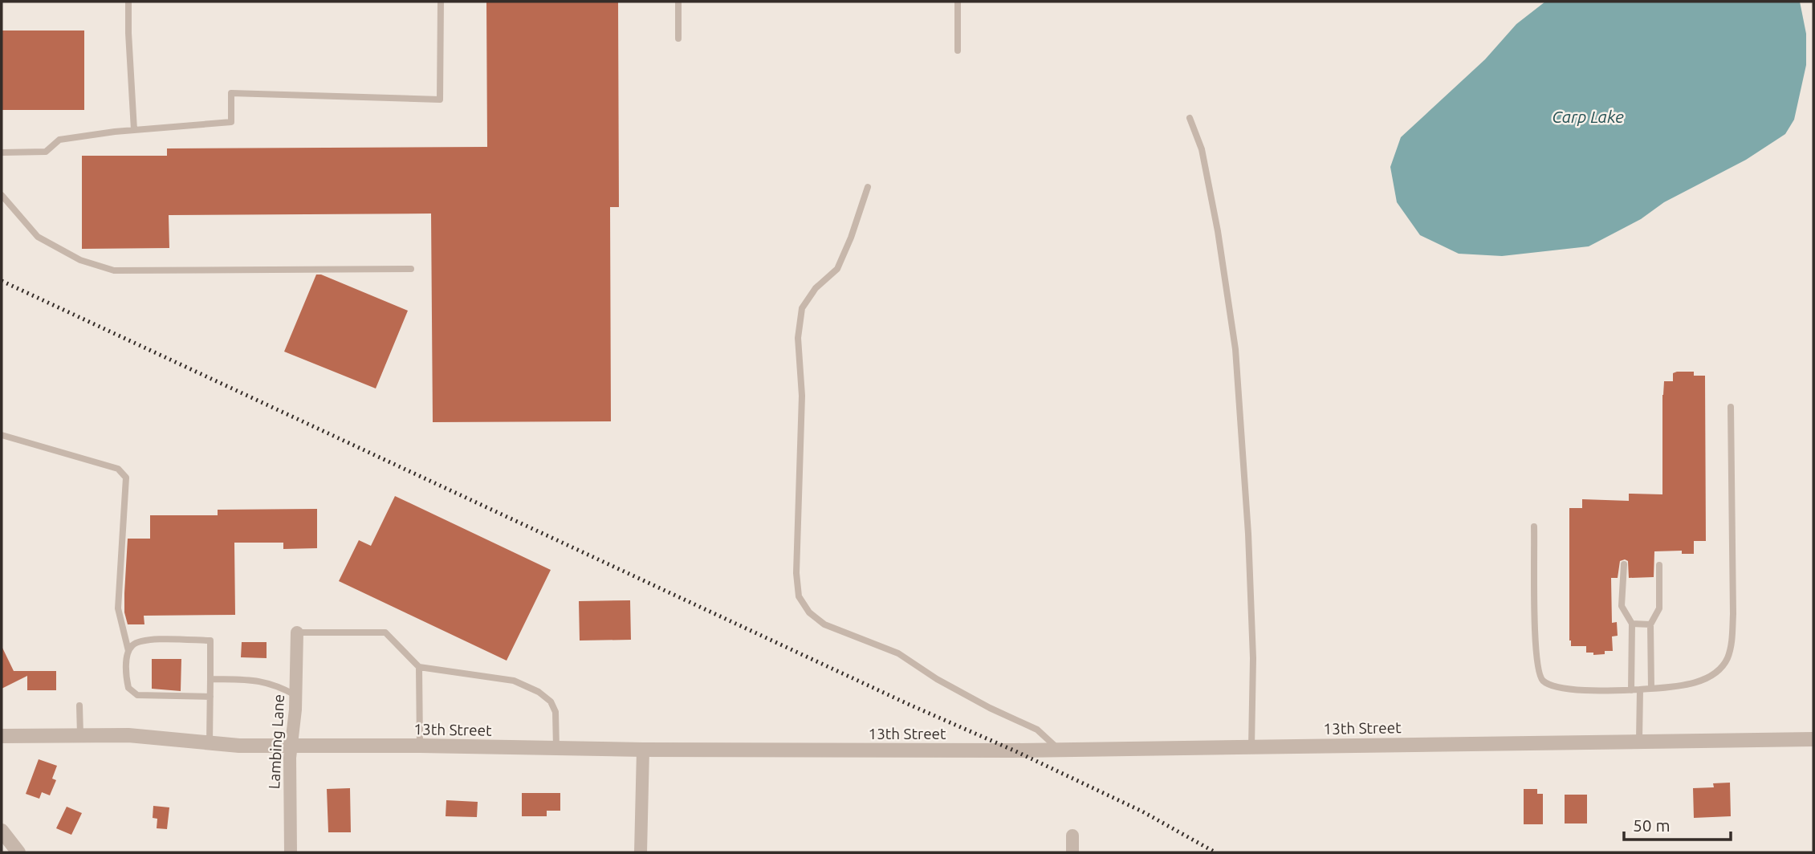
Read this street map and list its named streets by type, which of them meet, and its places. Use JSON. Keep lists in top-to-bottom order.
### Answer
{
  "streets": {
    "street": ["13th Street", "Lambing Lane"]
  },
  "crossings": [
    ["13th Street", "Lambing Lane"]
  ],
  "water": ["Carp Lake"],
  "scale_bar": "50 m"
}
